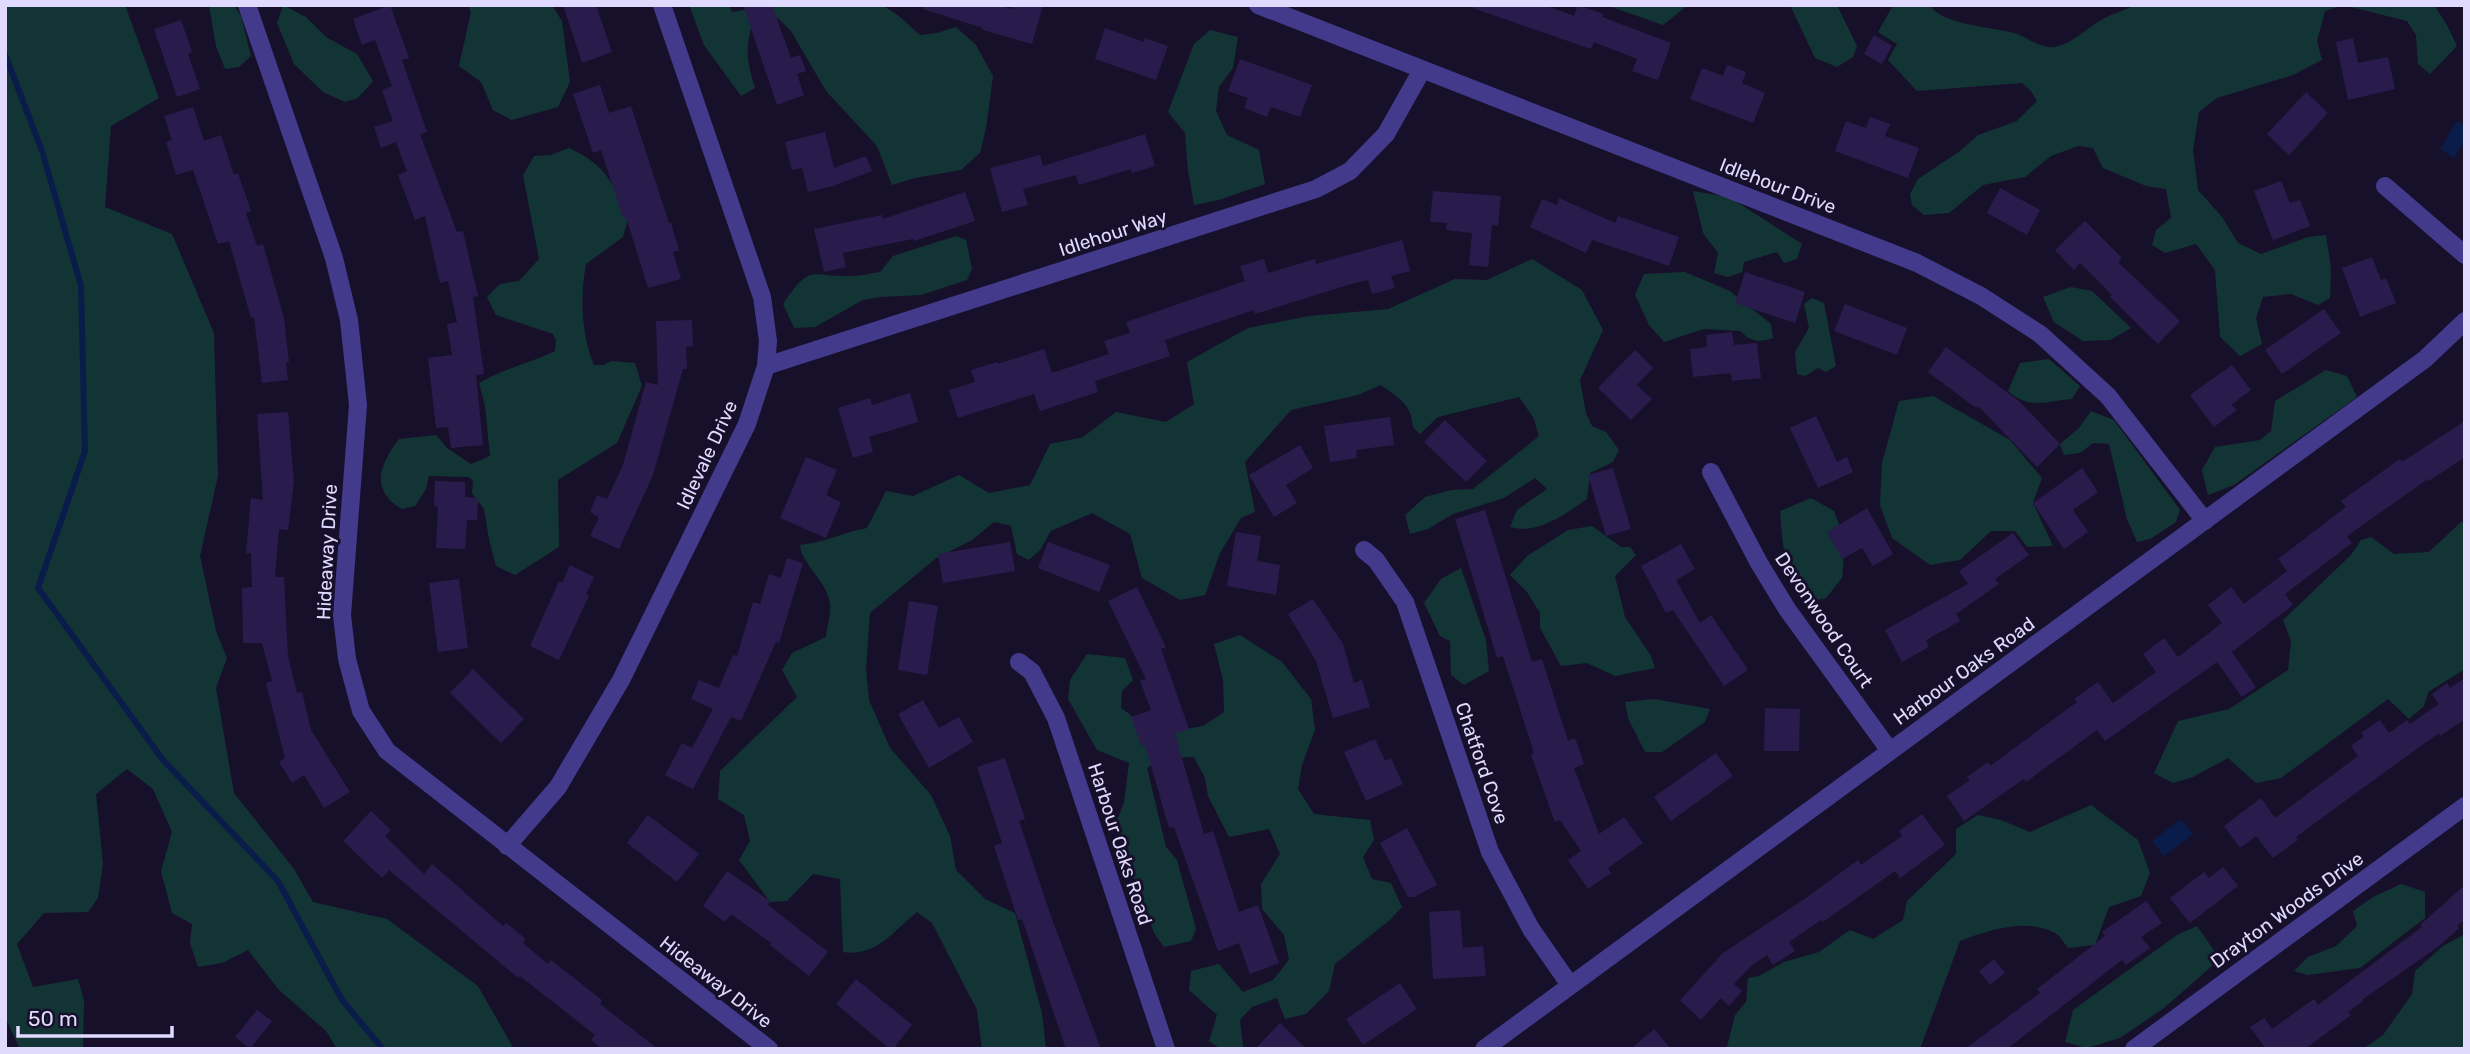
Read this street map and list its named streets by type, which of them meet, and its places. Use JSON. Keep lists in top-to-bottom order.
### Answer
{
  "streets": {
    "street": [
      "Idlehour Drive",
      "Idlehour Way",
      "Idlevale Drive",
      "Hideaway Drive",
      "Devonwood Court",
      "Harbour Oaks Road",
      "Chatford Cove",
      "Drayton Woods Drive"
    ]
  },
  "crossings": [
    ["Idlehour Drive", "Idlehour Way"],
    ["Idlehour Drive", "Harbour Oaks Road"],
    ["Idlehour Way", "Idlevale Drive"],
    ["Idlevale Drive", "Hideaway Drive"],
    ["Devonwood Court", "Harbour Oaks Road"],
    ["Harbour Oaks Road", "Chatford Cove"]
  ],
  "scale_bar": "50 m"
}
